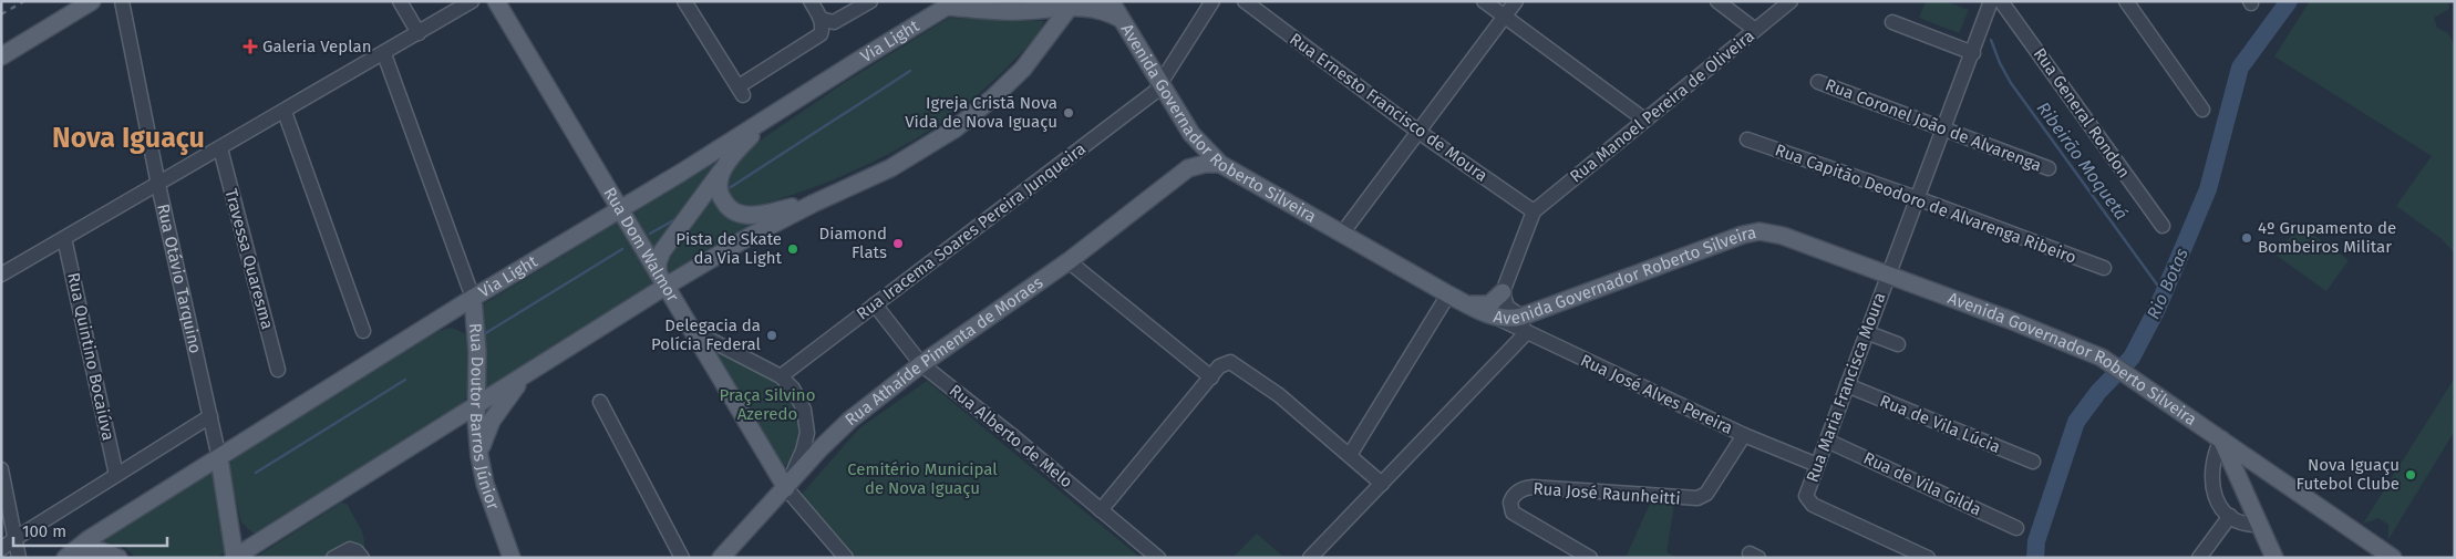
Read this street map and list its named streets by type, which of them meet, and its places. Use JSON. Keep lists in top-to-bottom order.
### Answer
{
  "streets": {
    "main road": [
      "Via Light",
      "Avenida Governador Roberto Silveira",
      "Rua Dom Walmor",
      "Rua Otávio Tarquino",
      "Rua Athaíde Pimenta de Moraes",
      "Rua Doutor Barros Júnior"
    ],
    "street": [
      "Rua Manoel Pereira de Oliveira",
      "Rua Ernesto Francisco de Moura",
      "Rua General Rondon",
      "Rua Coronel João de Alvarenga",
      "Rua Capitão Deodoro de Alvarenga Ribeiro",
      "Rua Iracema Soares Pereira Junqueira",
      "Travessa Quaresma",
      "Rua Quintino Bocaiúva",
      "Rua Maria Francisca Moura",
      "Rua José Alves Pereira",
      "Rua de Vila Lúcia",
      "Rua Alberto de Melo",
      "Rua de Vila Gilda",
      "Rua José Raunheitti"
    ]
  },
  "crossings": [
    ["Via Light", "Avenida Governador Roberto Silveira"],
    ["Via Light", "Rua Dom Walmor"],
    ["Via Light", "Rua Otávio Tarquino"],
    ["Via Light", "Rua Doutor Barros Júnior"],
    ["Rua Manoel Pereira de Oliveira", "Rua Ernesto Francisco de Moura"],
    ["Avenida Governador Roberto Silveira", "Rua Iracema Soares Pereira Junqueira"],
    ["Avenida Governador Roberto Silveira", "Rua Athaíde Pimenta de Moraes"],
    ["Avenida Governador Roberto Silveira", "Rua Maria Francisca Moura"],
    ["Avenida Governador Roberto Silveira", "Rua José Alves Pereira"],
    ["Rua Coronel João de Alvarenga", "Rua Maria Francisca Moura"],
    ["Rua Capitão Deodoro de Alvarenga Ribeiro", "Rua Maria Francisca Moura"],
    ["Rua Iracema Soares Pereira Junqueira", "Rua Alberto de Melo"],
    ["Rua Dom Walmor", "Rua Athaíde Pimenta de Moraes"],
    ["Rua Athaíde Pimenta de Moraes", "Rua Alberto de Melo"],
    ["Rua Maria Francisca Moura", "Rua José Alves Pereira"],
    ["Rua Maria Francisca Moura", "Rua de Vila Lúcia"],
    ["Rua Maria Francisca Moura", "Rua de Vila Gilda"],
    ["Rua José Alves Pereira", "Rua José Raunheitti"]
  ],
  "districts": ["Nova Iguaçu"],
  "water": ["Ribeirão Moquetá", "Rio Botas"],
  "parks": ["Praça Silvino Azeredo", "Cemitério Municipal de Nova Iguaçu"],
  "places": {
    "health": ["Galeria Veplan"],
    "other": [
      "Igreja Cristã Nova Vida de Nova Iguaçu",
      "4º Grupamento de Bombeiros Militar",
      "Diamond Flats",
      "Pista de Skate da Via Light",
      "Delegacia da Polícia Federal",
      "Nova Iguaçu Futebol Clube"
    ]
  },
  "scale_bar": "100 m"
}
